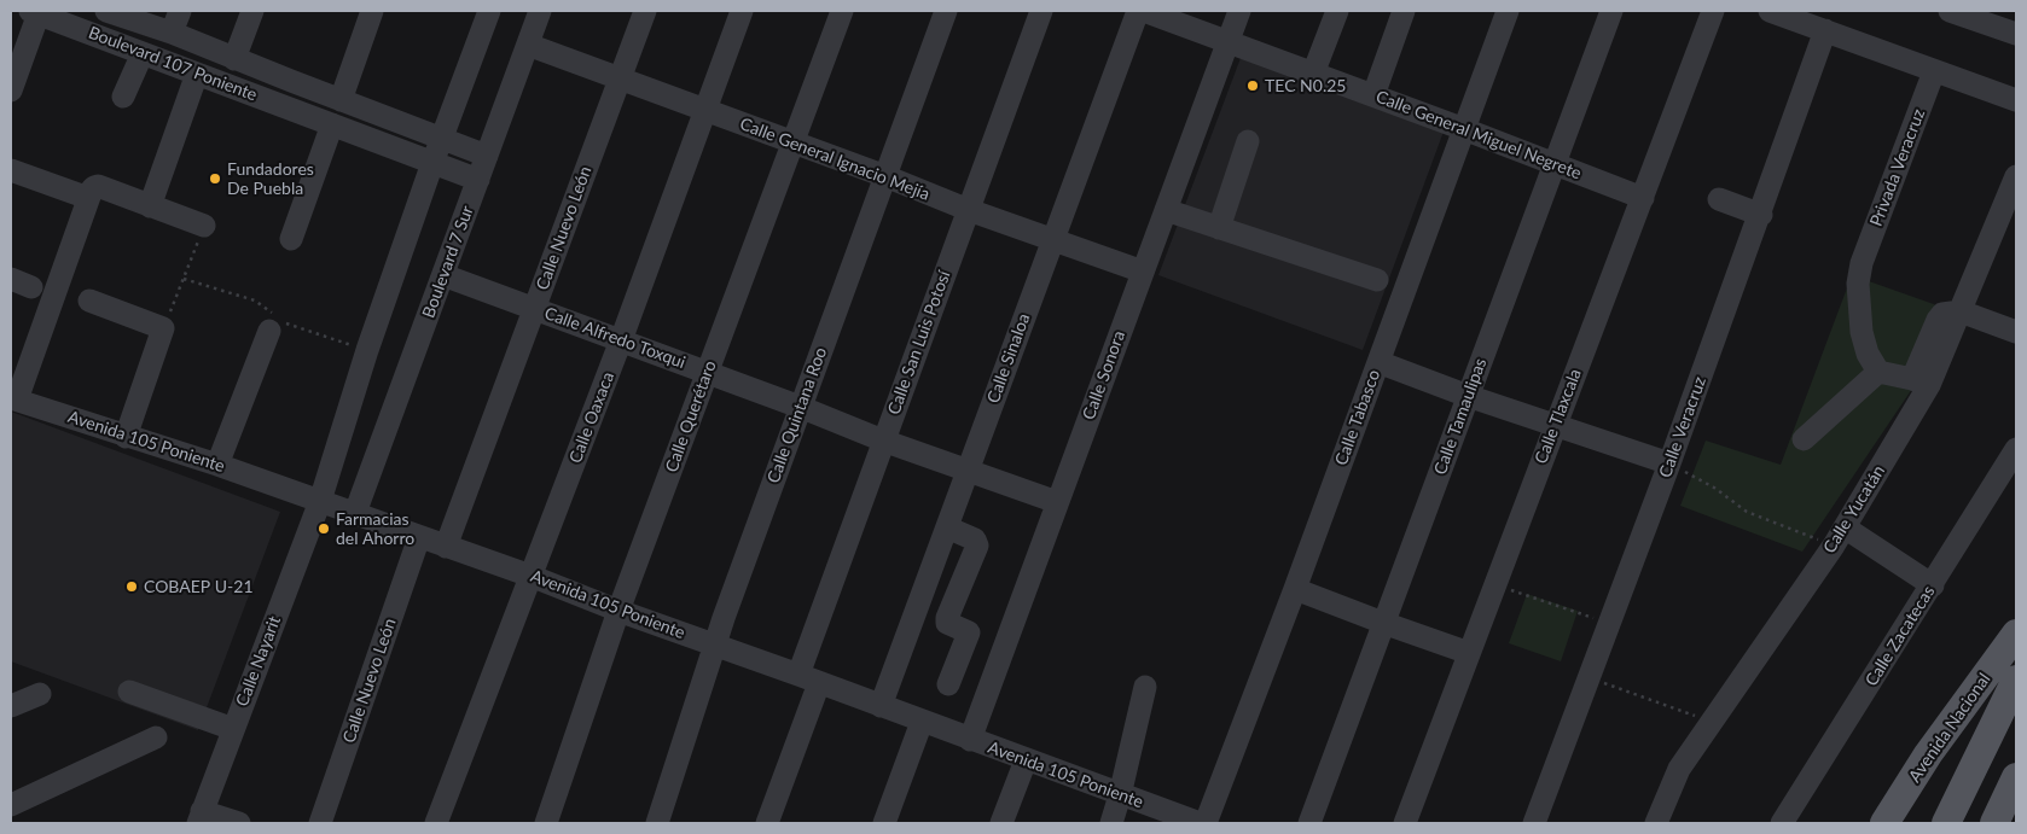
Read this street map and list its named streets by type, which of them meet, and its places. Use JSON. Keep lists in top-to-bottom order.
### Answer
{
  "streets": {
    "main road": ["Avenida Nacional"],
    "street": [
      "Boulevard 107 Poniente",
      "Calle General Miguel Negrete",
      "Calle General Ignacio Mejía",
      "Privada Veracruz",
      "Calle Nuevo León",
      "Boulevard 7 Sur",
      "Calle Alfredo Toxqui",
      "Calle San Luis Potosí",
      "Calle Sinaloa",
      "Calle Sonora",
      "Calle Quintana Roo",
      "Calle Querétaro",
      "Calle Tamaulipas",
      "Calle Tlaxcala",
      "Calle Oaxaca",
      "Calle Tabasco",
      "Calle Veracruz",
      "Avenida 105 Poniente",
      "Calle Yucatán",
      "Calle Zacatecas",
      "Calle Nayarit"
    ]
  },
  "crossings": [
    ["Boulevard 107 Poniente", "Boulevard 7 Sur"],
    ["Calle General Miguel Negrete", "Calle Sonora"],
    ["Calle General Miguel Negrete", "Calle Tamaulipas"],
    ["Calle General Miguel Negrete", "Calle Tlaxcala"],
    ["Calle General Miguel Negrete", "Calle Tabasco"],
    ["Calle General Ignacio Mejía", "Calle Nuevo León"],
    ["Calle General Ignacio Mejía", "Boulevard 7 Sur"],
    ["Calle General Ignacio Mejía", "Calle San Luis Potosí"],
    ["Calle General Ignacio Mejía", "Calle Sinaloa"],
    ["Calle General Ignacio Mejía", "Calle Sonora"],
    ["Calle General Ignacio Mejía", "Calle Quintana Roo"],
    ["Calle General Ignacio Mejía", "Calle Querétaro"],
    ["Calle General Ignacio Mejía", "Calle Oaxaca"],
    ["Calle Nuevo León", "Calle Alfredo Toxqui"],
    ["Calle Nuevo León", "Avenida 105 Poniente"],
    ["Boulevard 7 Sur", "Calle Alfredo Toxqui"],
    ["Boulevard 7 Sur", "Avenida 105 Poniente"],
    ["Calle Alfredo Toxqui", "Calle San Luis Potosí"],
    ["Calle Alfredo Toxqui", "Calle Sinaloa"],
    ["Calle Alfredo Toxqui", "Calle Sonora"],
    ["Calle Alfredo Toxqui", "Calle Quintana Roo"],
    ["Calle Alfredo Toxqui", "Calle Querétaro"],
    ["Calle Alfredo Toxqui", "Calle Oaxaca"],
    ["Calle San Luis Potosí", "Avenida 105 Poniente"],
    ["Calle Sinaloa", "Avenida 105 Poniente"],
    ["Calle Sonora", "Avenida 105 Poniente"],
    ["Calle Quintana Roo", "Avenida 105 Poniente"],
    ["Calle Querétaro", "Avenida 105 Poniente"],
    ["Calle Oaxaca", "Avenida 105 Poniente"],
    ["Avenida 105 Poniente", "Calle Nayarit"]
  ],
  "places": [
    "TEC N0.25",
    "Fundadores De Puebla",
    "Farmacias del Ahorro",
    "COBAEP U-21"
  ]
}
